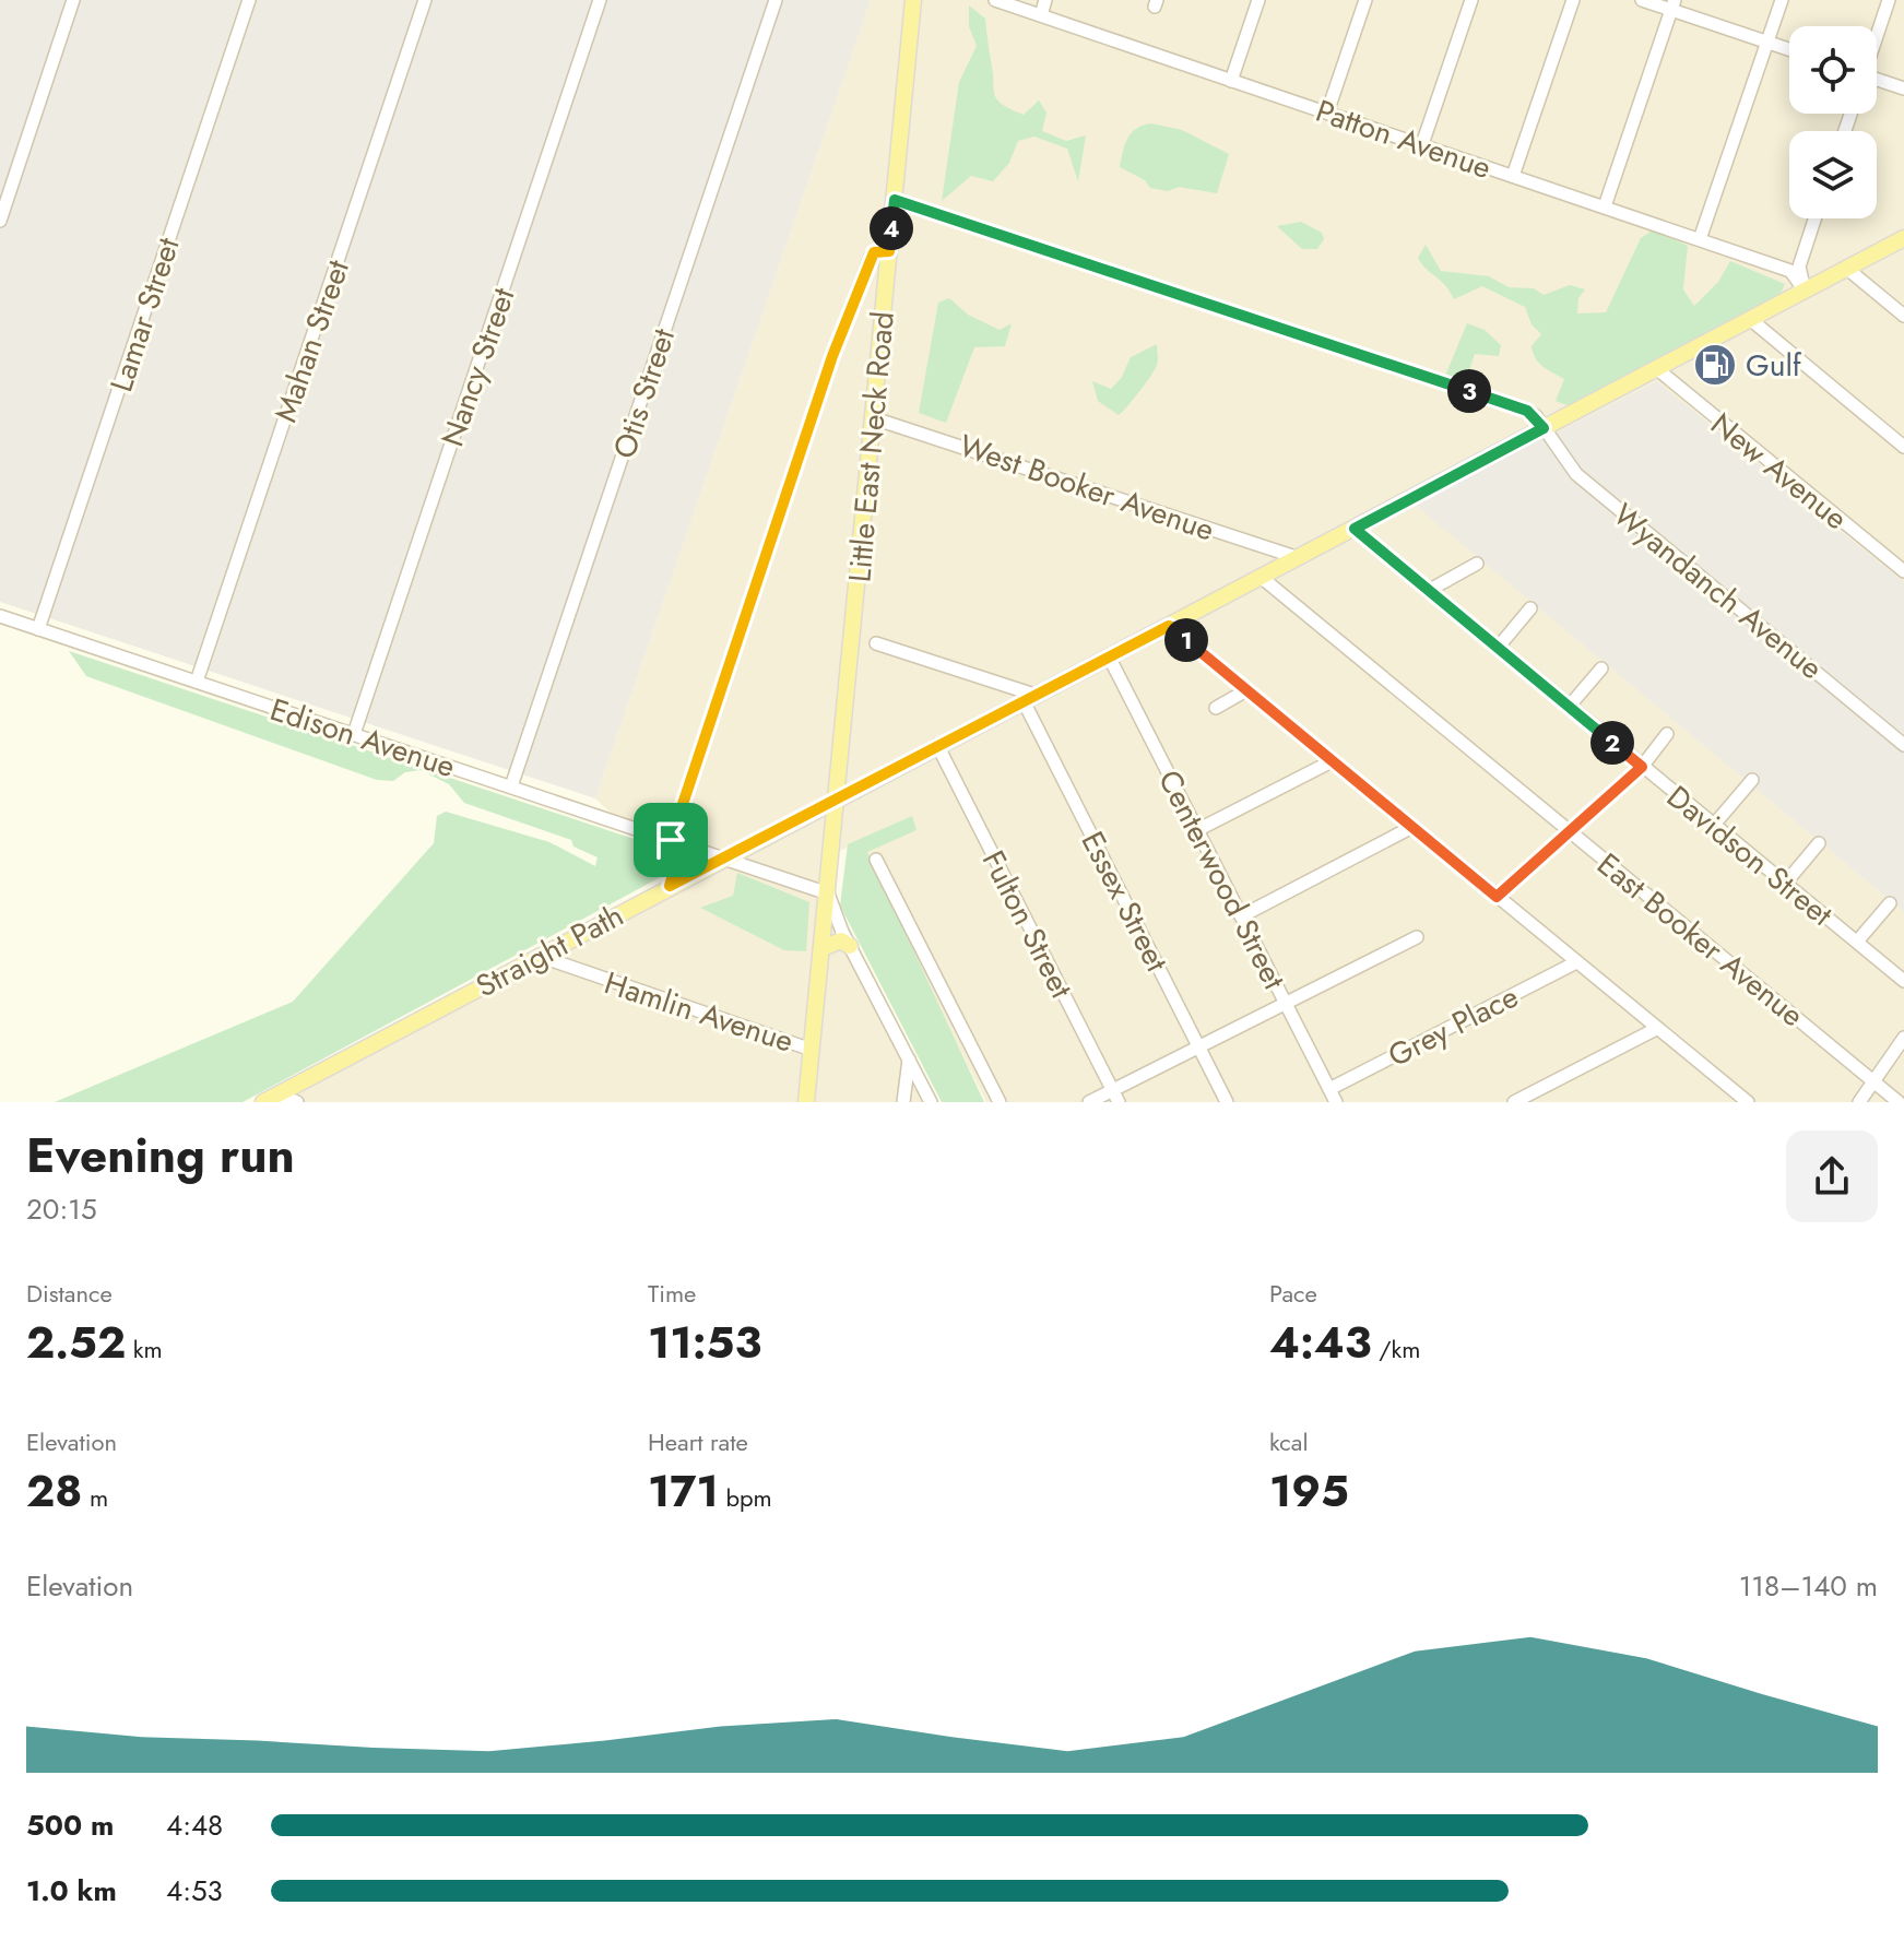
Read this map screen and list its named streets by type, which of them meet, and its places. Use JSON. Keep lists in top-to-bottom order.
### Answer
{
  "streets": {
    "main road": ["Little East Neck Road", "Straight Path"],
    "street": [
      "Patton Avenue",
      "Lamar Street",
      "Mahan Street",
      "Nancy Street",
      "Otis Street",
      "New Avenue",
      "West Booker Avenue",
      "Wyandanch Avenue",
      "Edison Avenue",
      "Davidson Street",
      "Centerwood Street",
      "Essex Street",
      "Fulton Street",
      "East Booker Avenue",
      "Hamlin Avenue",
      "Grey Place"
    ]
  },
  "crossings": [
    ["Patton Avenue", "Straight Path"],
    ["Lamar Street", "Edison Avenue"],
    ["Mahan Street", "Edison Avenue"],
    ["Nancy Street", "Edison Avenue"],
    ["Otis Street", "Edison Avenue"],
    ["Little East Neck Road", "West Booker Avenue"],
    ["Little East Neck Road", "Edison Avenue"],
    ["Little East Neck Road", "Straight Path"],
    ["Little East Neck Road", "Hamlin Avenue"],
    ["New Avenue", "Straight Path"],
    ["West Booker Avenue", "Straight Path"],
    ["Wyandanch Avenue", "Straight Path"],
    ["Edison Avenue", "Straight Path"],
    ["Davidson Street", "Straight Path"],
    ["Centerwood Street", "Straight Path"],
    ["Centerwood Street", "Grey Place"],
    ["Essex Street", "Straight Path"],
    ["Fulton Street", "Straight Path"],
    ["East Booker Avenue", "Straight Path"],
    ["Straight Path", "Hamlin Avenue"]
  ],
  "places": {
    "fuel station": ["Gulf"]
  },
  "page": {
    "pins": [
      "4",
      "3",
      "1",
      "2"
    ],
    "heading": ["Evening run", "20:15"],
    "stats": [
      ["Distance", "2.52 km"],
      ["Time", "11:53"],
      ["Pace", "4:43 /km"],
      ["Elevation", "28 m"],
      ["Heart rate", "171 bpm"],
      ["kcal", "195"]
    ],
    "chart": ["Elevation", "118–140 m"],
    "list": [
      {
        "name": "500 m",
        "note": "4:48"
      },
      {
        "name": "1.0 km",
        "note": "4:53"
      }
    ]
  }
}
